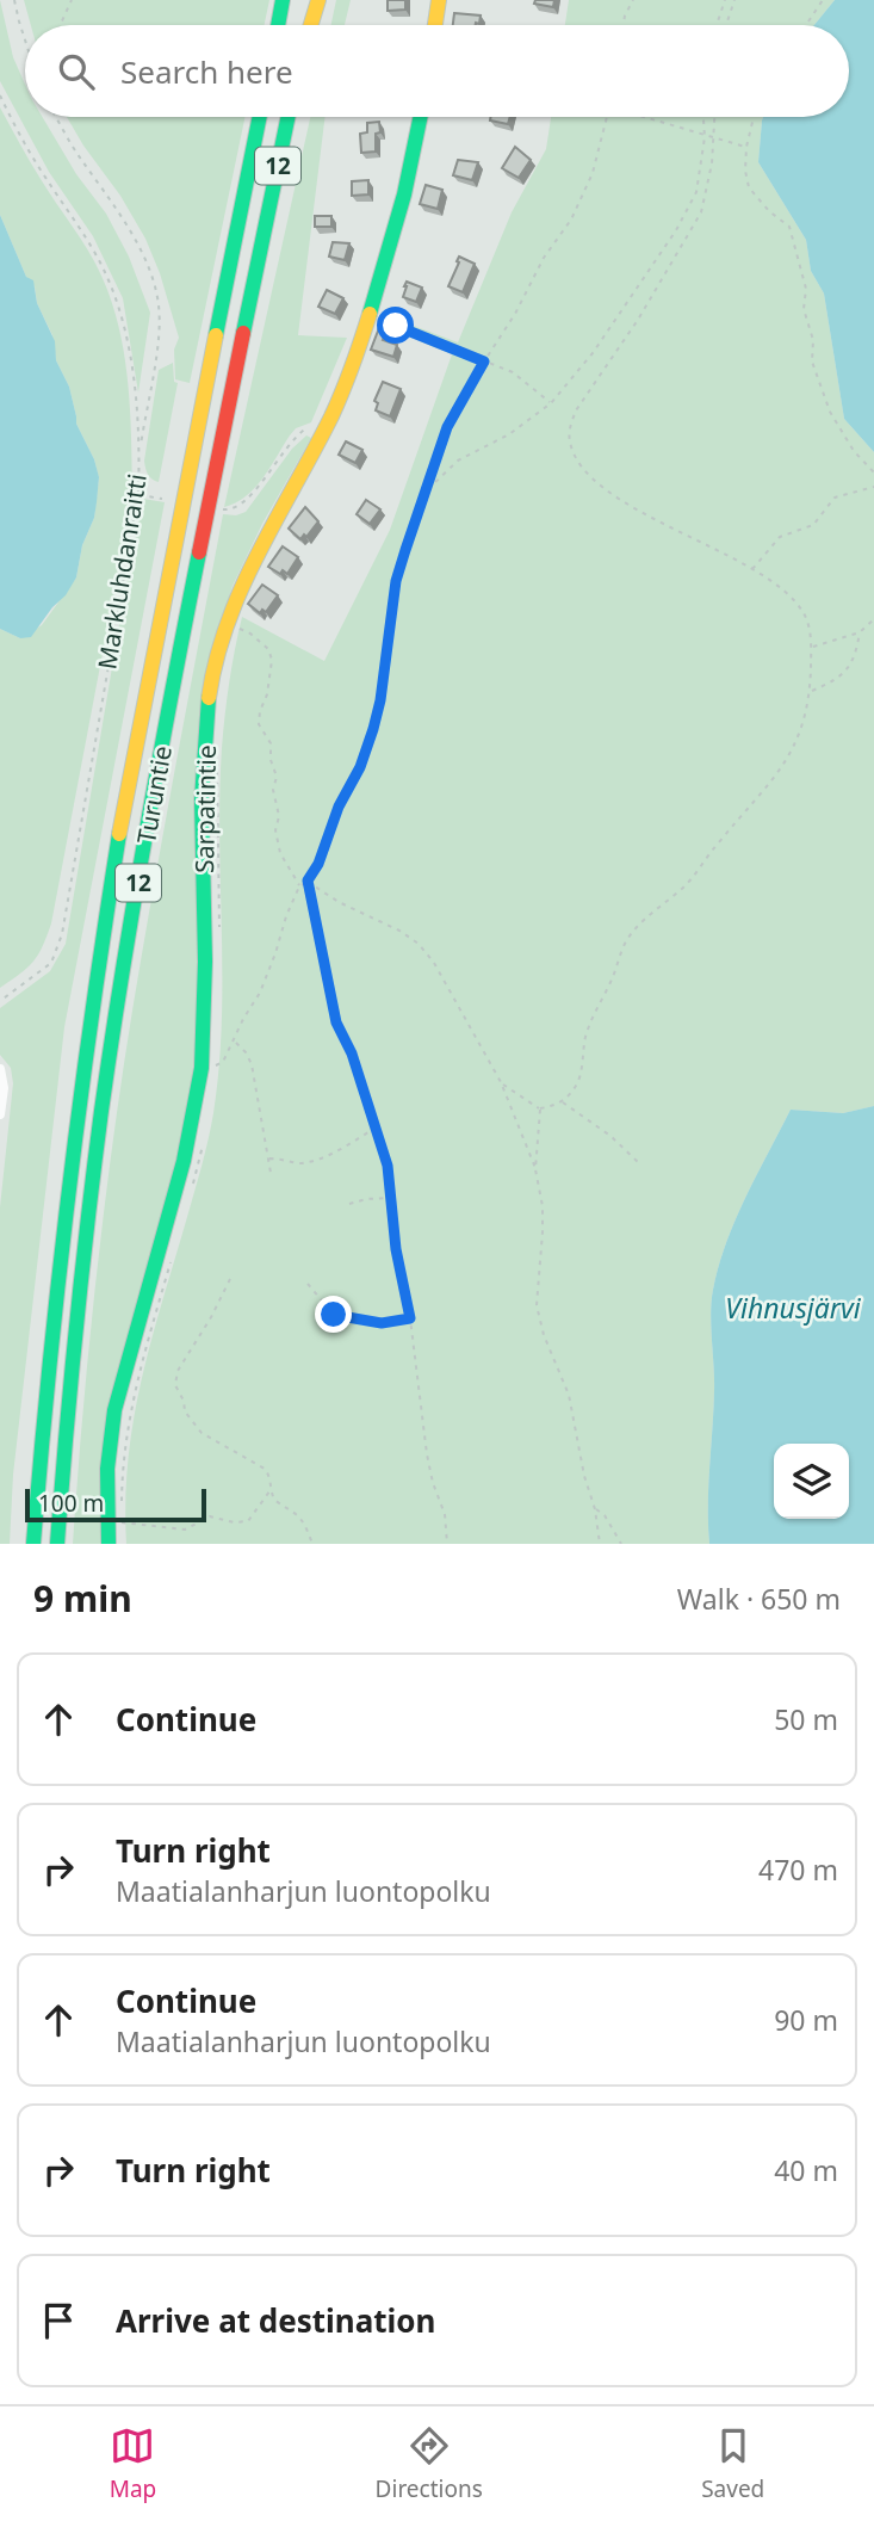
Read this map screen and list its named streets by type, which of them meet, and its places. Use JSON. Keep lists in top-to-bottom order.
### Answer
{
  "streets": {
    "main road": ["12", "Turuntie", "Sarpatintie"],
    "path": ["Markluhdanraitti"]
  },
  "water": ["Vihnusjärvi"],
  "scale_bar": "100 m",
  "page": {
    "search": "Search here",
    "scale": "100 m",
    "heading": ["9 min", "Walk · 650 m"],
    "list": [
      ["Continue", "50 m"],
      ["Turn right", "Maatialanharjun luontopolku", "470 m"],
      ["Continue", "Maatialanharjun luontopolku", "90 m"],
      ["Turn right", "40 m"],
      "Arrive at destination"
    ],
    "nav": ["Map", "Directions", "Saved"]
  }
}
